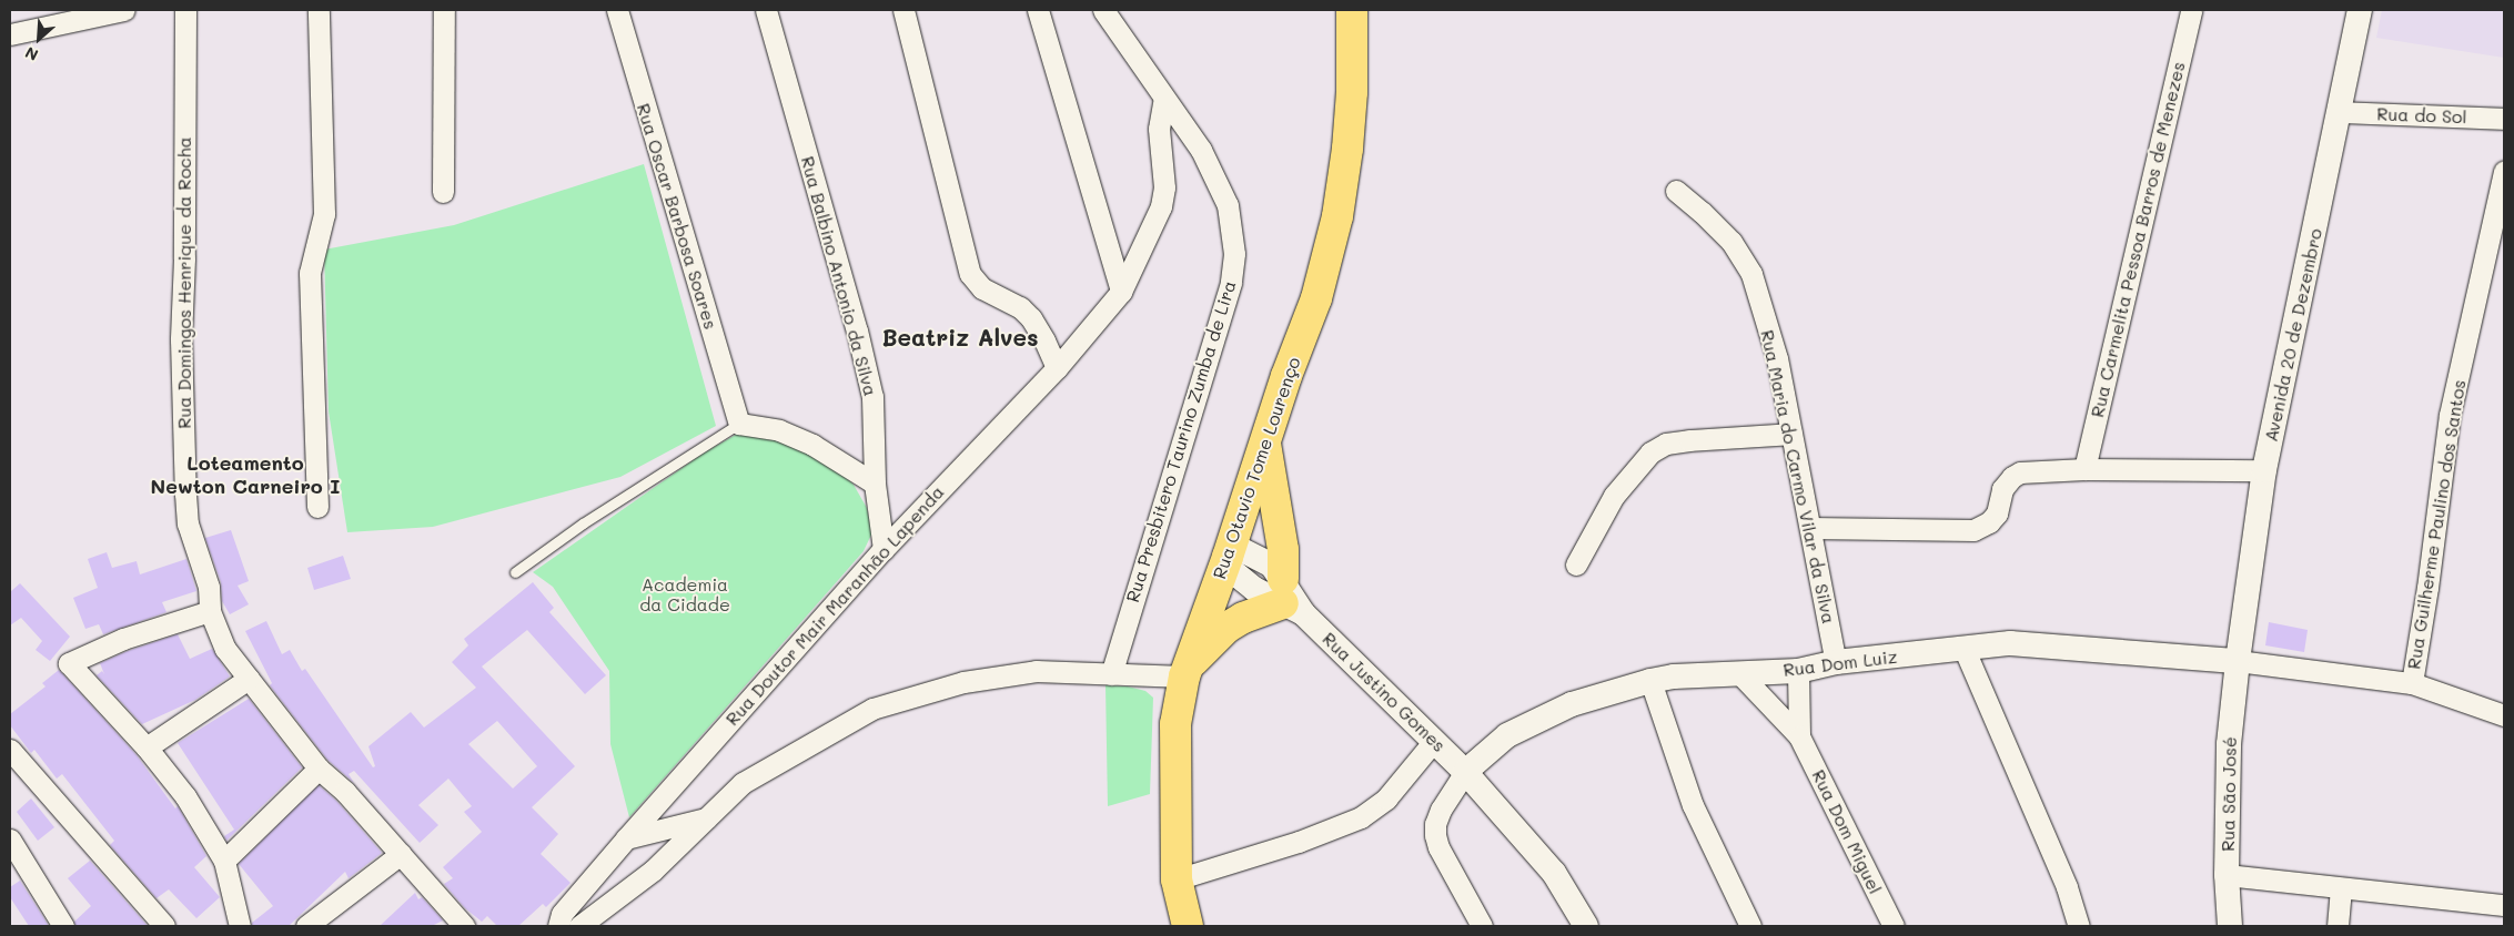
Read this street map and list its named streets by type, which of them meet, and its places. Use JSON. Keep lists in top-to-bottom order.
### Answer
{
  "streets": {
    "main road": ["Rua Otavio Tome Lourenço"],
    "street": [
      "Rua do Sol",
      "Rua Oscar Barbosa Soares",
      "Rua Carmelita Pessoa Barros de Menezes",
      "Rua Balbino Antonio da Silva",
      "Rua Domingos Henrique da Rocha",
      "Avenida 20 de Dezembro",
      "Rua Presbitero Taurino Zumba de Lira",
      "Rua Maria do Carmo Vilar da Silva",
      "Rua Guilherme Paulino dos Santos",
      "Rua Doutor Mair Maranhão Lapenda",
      "Rua Dom Luiz",
      "Rua Justino Gomes",
      "Rua São José",
      "Rua Dom Miguel"
    ]
  },
  "crossings": [
    ["Rua do Sol", "Avenida 20 de Dezembro"],
    ["Rua Balbino Antonio da Silva", "Rua Doutor Mair Maranhão Lapenda"],
    ["Avenida 20 de Dezembro", "Rua Dom Luiz"],
    ["Avenida 20 de Dezembro", "Rua São José"],
    ["Rua Presbitero Taurino Zumba de Lira", "Rua Doutor Mair Maranhão Lapenda"],
    ["Rua Otavio Tome Lourenço", "Rua Justino Gomes"],
    ["Rua Maria do Carmo Vilar da Silva", "Rua Dom Luiz"],
    ["Rua Dom Luiz", "Rua Justino Gomes"],
    ["Rua Dom Luiz", "Rua São José"],
    ["Rua Dom Luiz", "Rua Dom Miguel"]
  ],
  "districts": ["Beatriz Alves", "Loteamento Newton Carneiro I"],
  "parks": ["Academia da Cidade"],
  "north": "bottom left"
}
